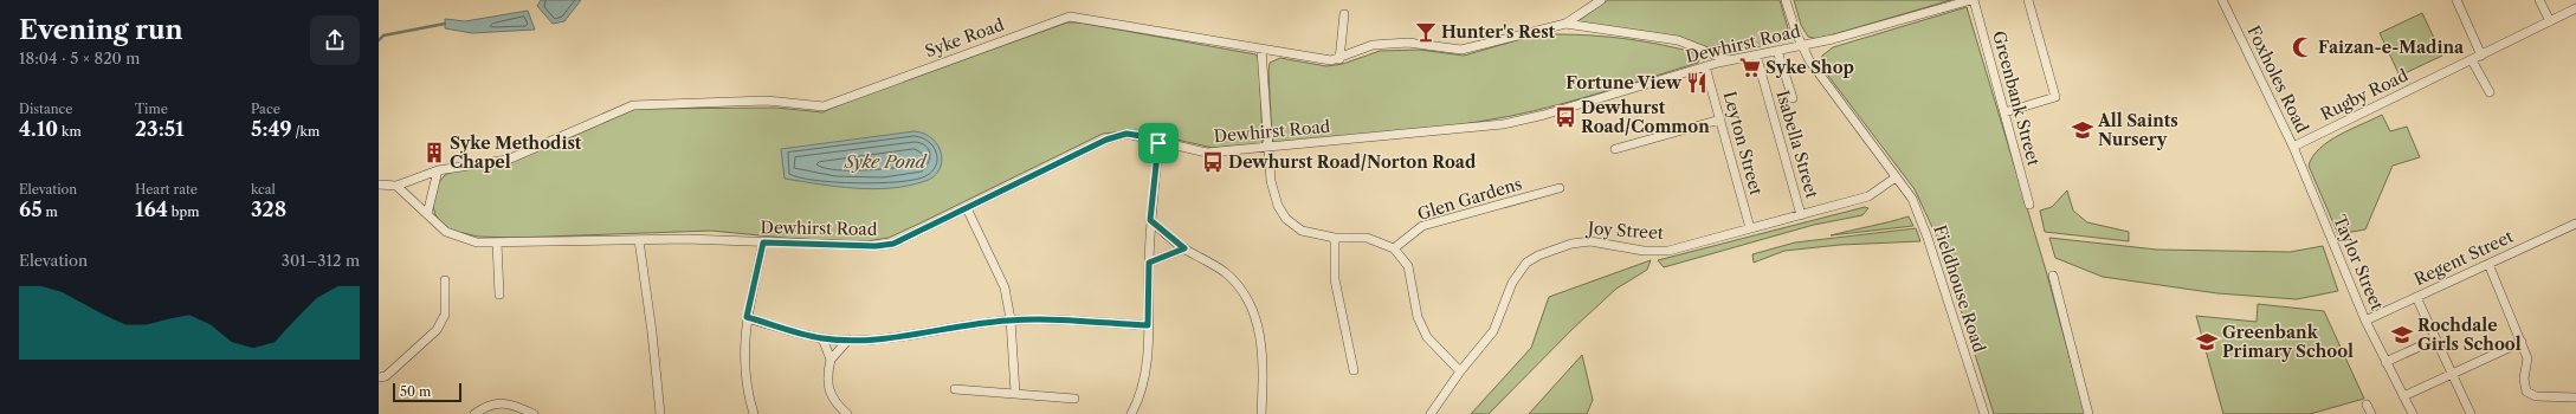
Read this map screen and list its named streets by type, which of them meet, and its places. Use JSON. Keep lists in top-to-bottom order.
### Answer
{
  "streets": {
    "street": [
      "Syke Road",
      "Dewhirst Road",
      "Foxholes Road",
      "Rugby Road",
      "Greenbank Street",
      "Leyton Street",
      "Isabella Street",
      "Glen Gardens",
      "Joy Street",
      "Regent Street",
      "Taylor Street",
      "Fieldhouse Road"
    ]
  },
  "crossings": [
    ["Syke Road", "Dewhirst Road"],
    ["Dewhirst Road", "Greenbank Street"],
    ["Dewhirst Road", "Leyton Street"],
    ["Dewhirst Road", "Isabella Street"],
    ["Dewhirst Road", "Fieldhouse Road"],
    ["Foxholes Road", "Rugby Road"],
    ["Foxholes Road", "Taylor Street"],
    ["Rugby Road", "Taylor Street"],
    ["Leyton Street", "Joy Street"],
    ["Isabella Street", "Joy Street"],
    ["Joy Street", "Fieldhouse Road"],
    ["Regent Street", "Taylor Street"]
  ],
  "water": ["Syke Pond"],
  "places": {
    "bar": ["Hunter's Rest"],
    "mosque": ["Faizan-e-Madina"],
    "supermarket": ["Syke Shop"],
    "restaurant": ["Fortune View"],
    "bus stop": ["Dewhurst Road/Common", "Dewhurst Road/Norton Road"],
    "school or university": ["All Saints Nursery", "Rochdale Girls School", "Greenbank Primary School"],
    "building": ["Syke Methodist Chapel"]
  },
  "scale_bar": "50 m",
  "page": {
    "heading": ["Evening run", "18:04 · 5 × 820 m"],
    "stats": [
      ["Distance", "4.10 km"],
      ["Time", "23:51"],
      ["Pace", "5:49 /km"],
      ["Elevation", "65 m"],
      ["Heart rate", "164 bpm"],
      ["kcal", "328"]
    ],
    "chart": ["Elevation", "301–312 m"],
    "scale": "50 m"
  }
}
